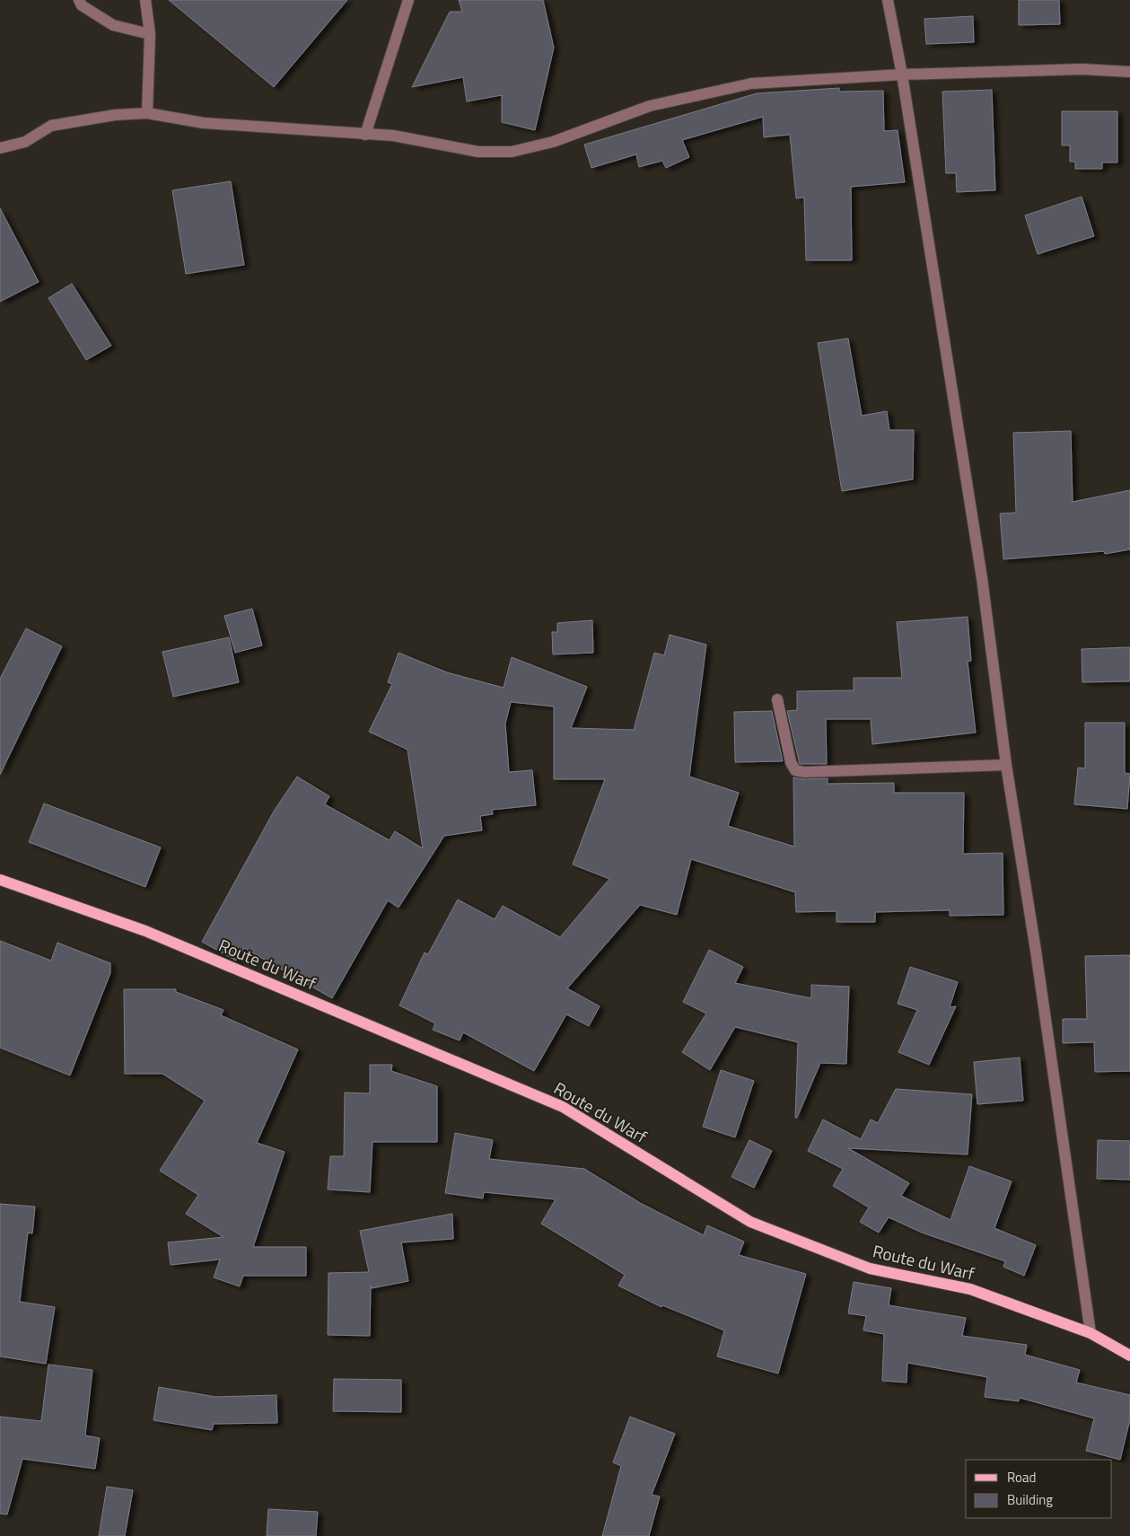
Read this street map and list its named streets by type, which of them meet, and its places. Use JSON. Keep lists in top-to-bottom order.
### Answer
{
  "streets": {
    "main road": ["Route du Warf"]
  },
  "legend": ["Road", "Building"]
}
